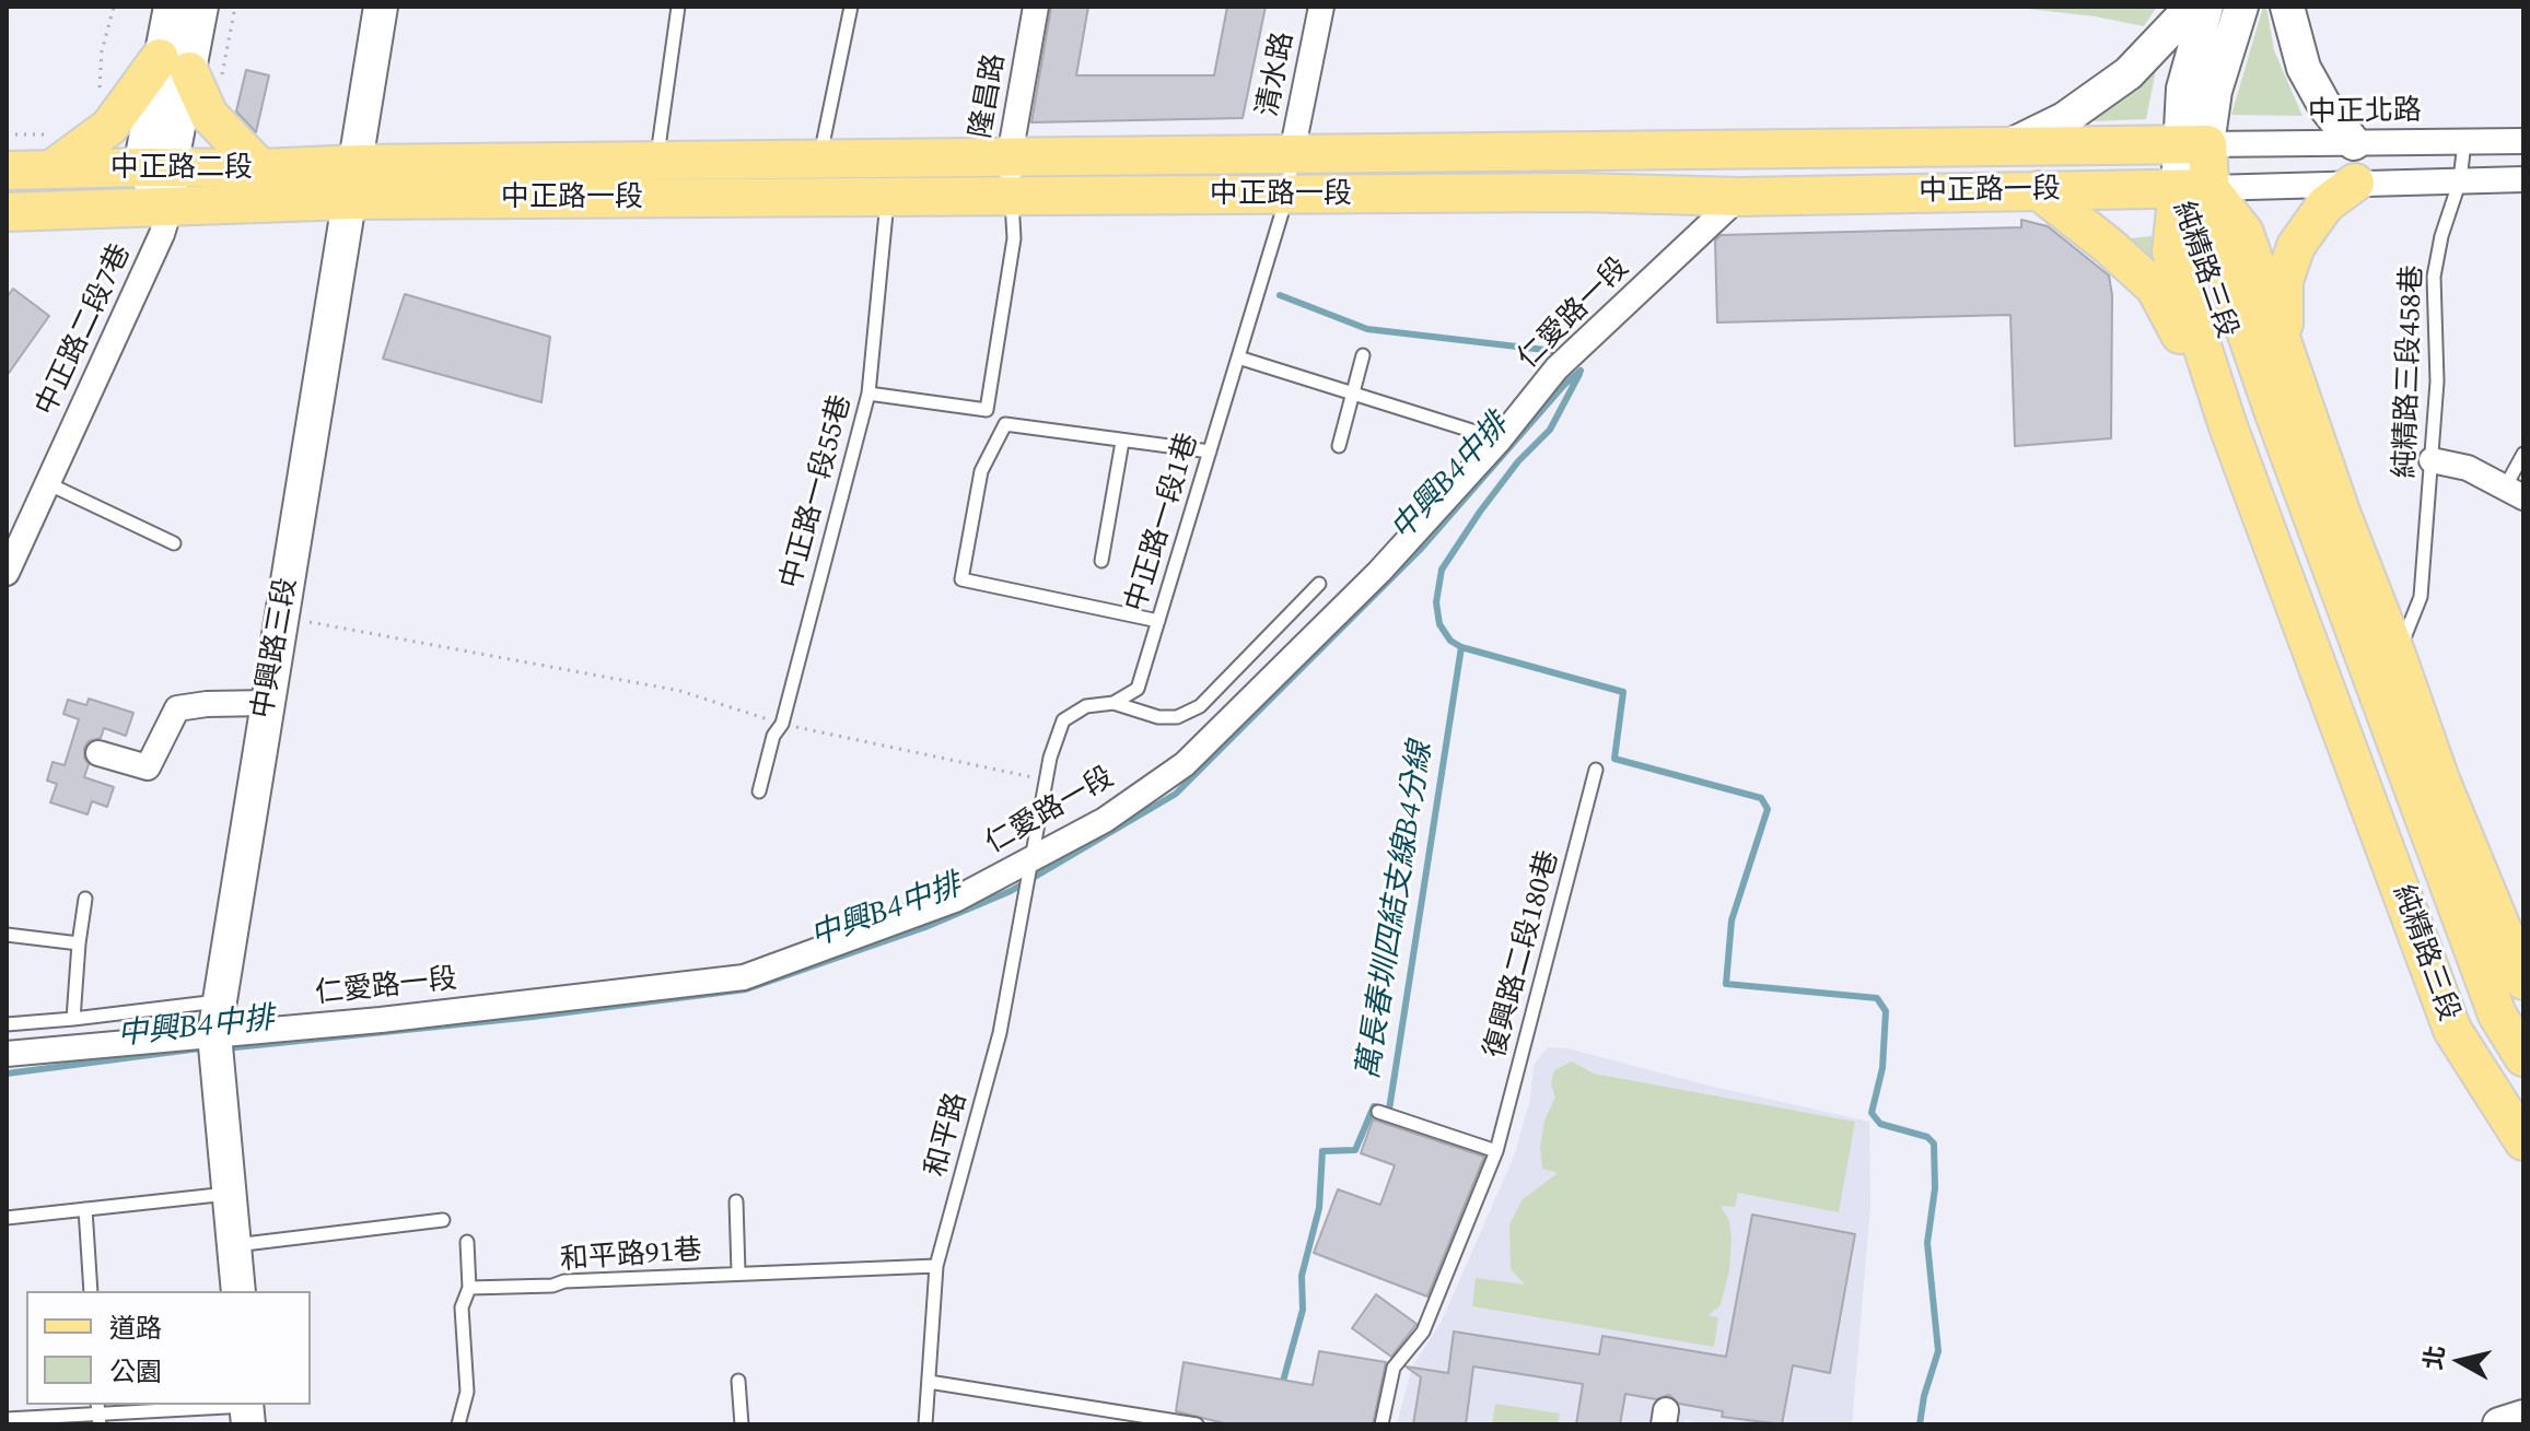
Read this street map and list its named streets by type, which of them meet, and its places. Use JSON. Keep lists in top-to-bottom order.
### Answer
{
  "streets": {
    "main road": ["中正路二段", "中正路一段", "純精路三段"],
    "street": [
      "清水路",
      "隆昌路",
      "中正北路",
      "仁愛路一段",
      "中正路二段7巷",
      "中興路三段"
    ],
    "lane": [
      "純精路三段458巷",
      "中正路一段55巷",
      "中正路一段1巷",
      "復興路二段180巷",
      "和平路",
      "和平路91巷"
    ]
  },
  "crossings": [
    ["清水路", "中正路一段"],
    ["清水路", "中正路一段1巷"],
    ["隆昌路", "中正路一段"],
    ["中正北路", "中正路一段"],
    ["中正北路", "純精路三段"],
    ["中正北路", "純精路三段458巷"],
    ["中正路二段", "中正路一段"],
    ["中正路二段", "中正路二段7巷"],
    ["中正路二段", "中興路三段"],
    ["中正路一段", "純精路三段"],
    ["中正路一段", "仁愛路一段"],
    ["中正路一段", "中正路一段55巷"],
    ["中正路一段", "中正路一段1巷"],
    ["中正路一段", "中興路三段"],
    ["純精路三段", "純精路三段458巷"],
    ["仁愛路一段", "中正路一段1巷"],
    ["仁愛路一段", "中興路三段"],
    ["仁愛路一段", "和平路"],
    ["中正路一段1巷", "和平路"],
    ["和平路", "和平路91巷"]
  ],
  "water": ["中興B4中排", "萬長春圳四結支線B4分線"],
  "legend": ["道路", "公園"],
  "north": "left"
}
